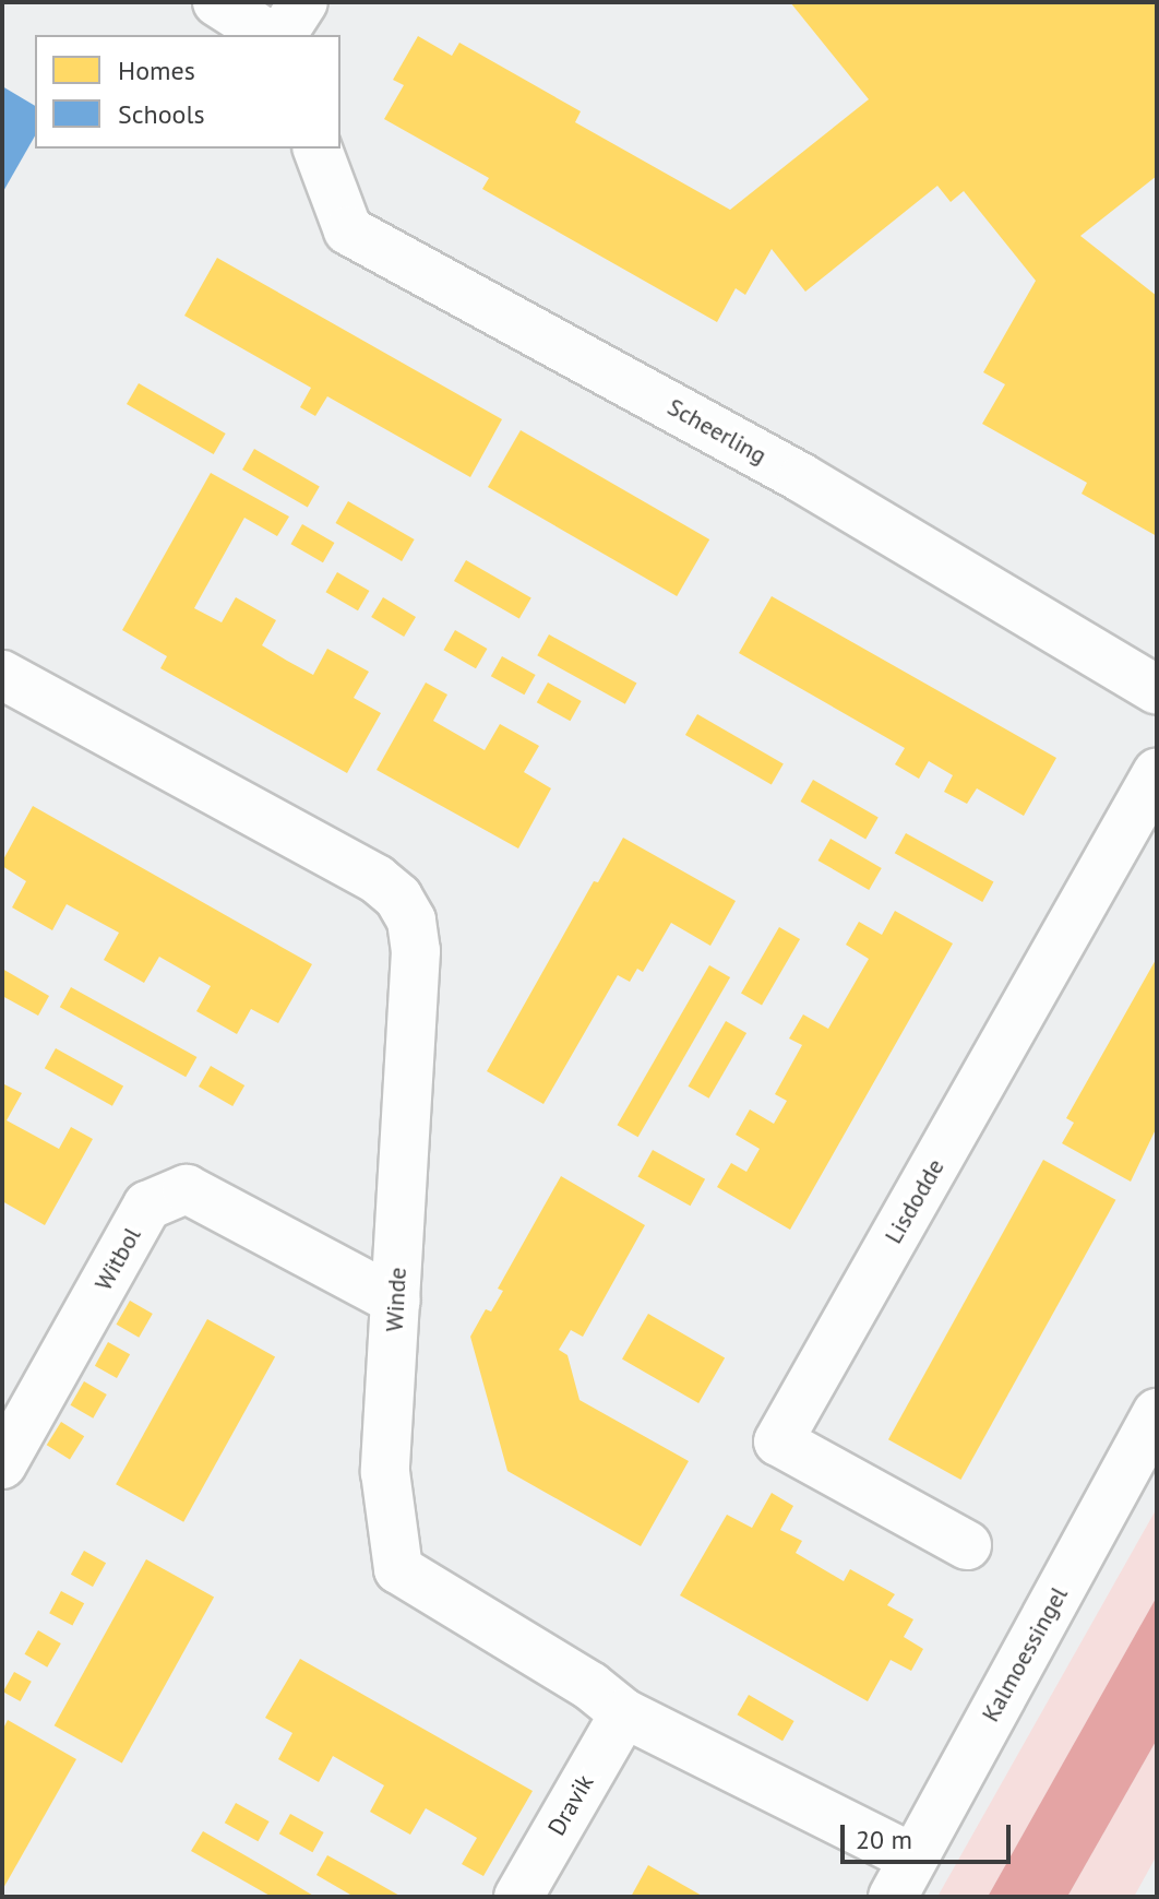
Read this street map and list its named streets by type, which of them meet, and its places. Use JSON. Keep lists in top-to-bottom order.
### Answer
{
  "streets": {
    "street": [
      "Scheerling",
      "Lisdodde",
      "Witbol",
      "Winde",
      "Kalmoessingel",
      "Dravik"
    ]
  },
  "crossings": [
    ["Witbol", "Winde"],
    ["Winde", "Kalmoessingel"],
    ["Winde", "Dravik"]
  ],
  "legend": ["Homes", "Schools"],
  "scale_bar": "20 m"
}
